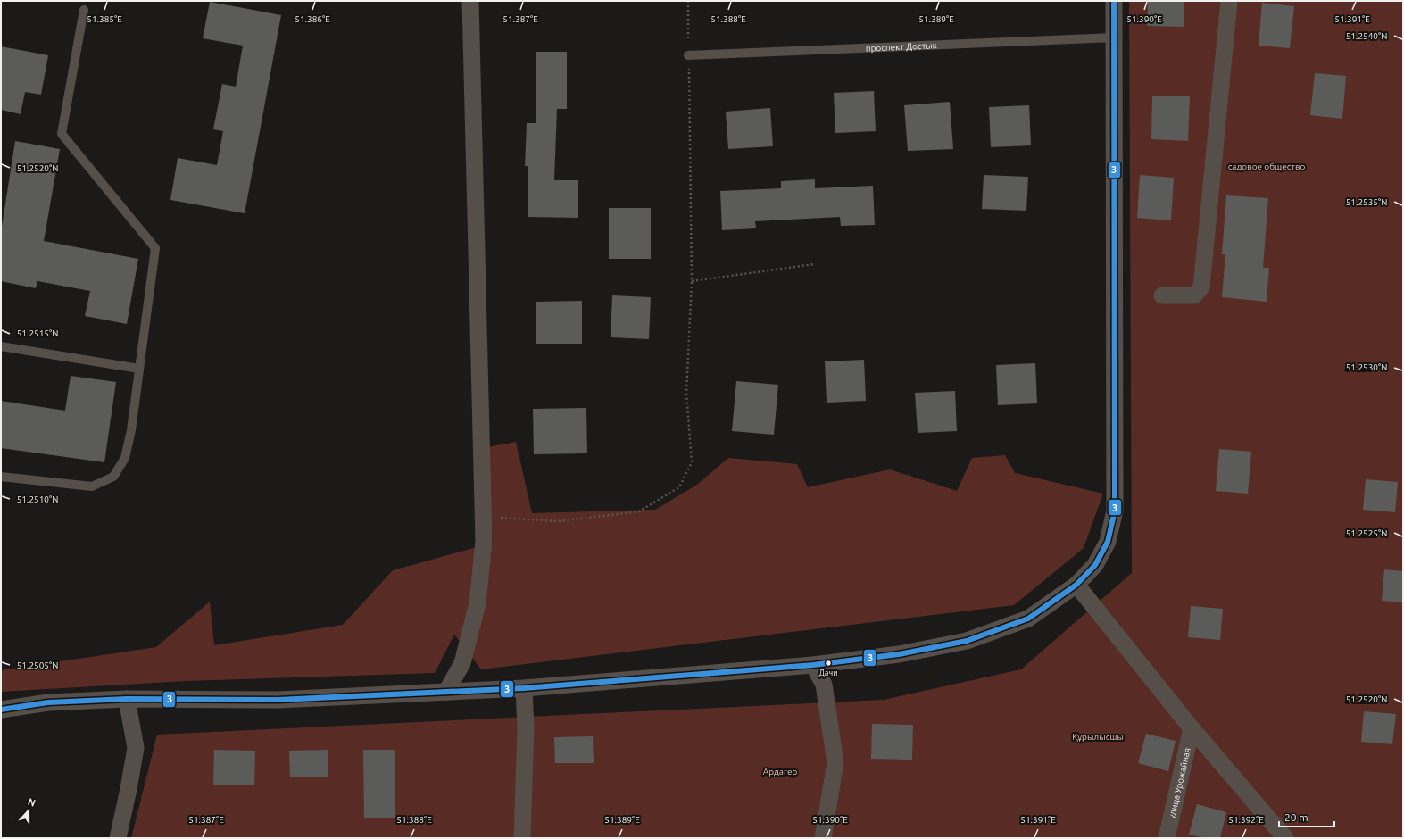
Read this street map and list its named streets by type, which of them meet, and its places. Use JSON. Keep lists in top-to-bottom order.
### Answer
{
  "streets": {
    "street": ["улица Урожайная"],
    "lane": ["проспект Достык"]
  },
  "parks": ["садовое общество", "Құрылысшы", "Ардагер"],
  "places": ["Дачи"],
  "lines": ["transit line 3"],
  "scale_bar": "20 m",
  "north": "top",
  "coordinates": [
    "51.385°E",
    "51.386°E",
    "51.387°E",
    "51.388°E",
    "51.389°E",
    "51.390°E",
    "51.391°E",
    "51.2540°N",
    "51.2520°N",
    "51.2535°N",
    "51.2515°N",
    "51.2530°N",
    "51.2510°N",
    "51.2525°N",
    "51.2505°N",
    "51.392°E"
  ]
}
